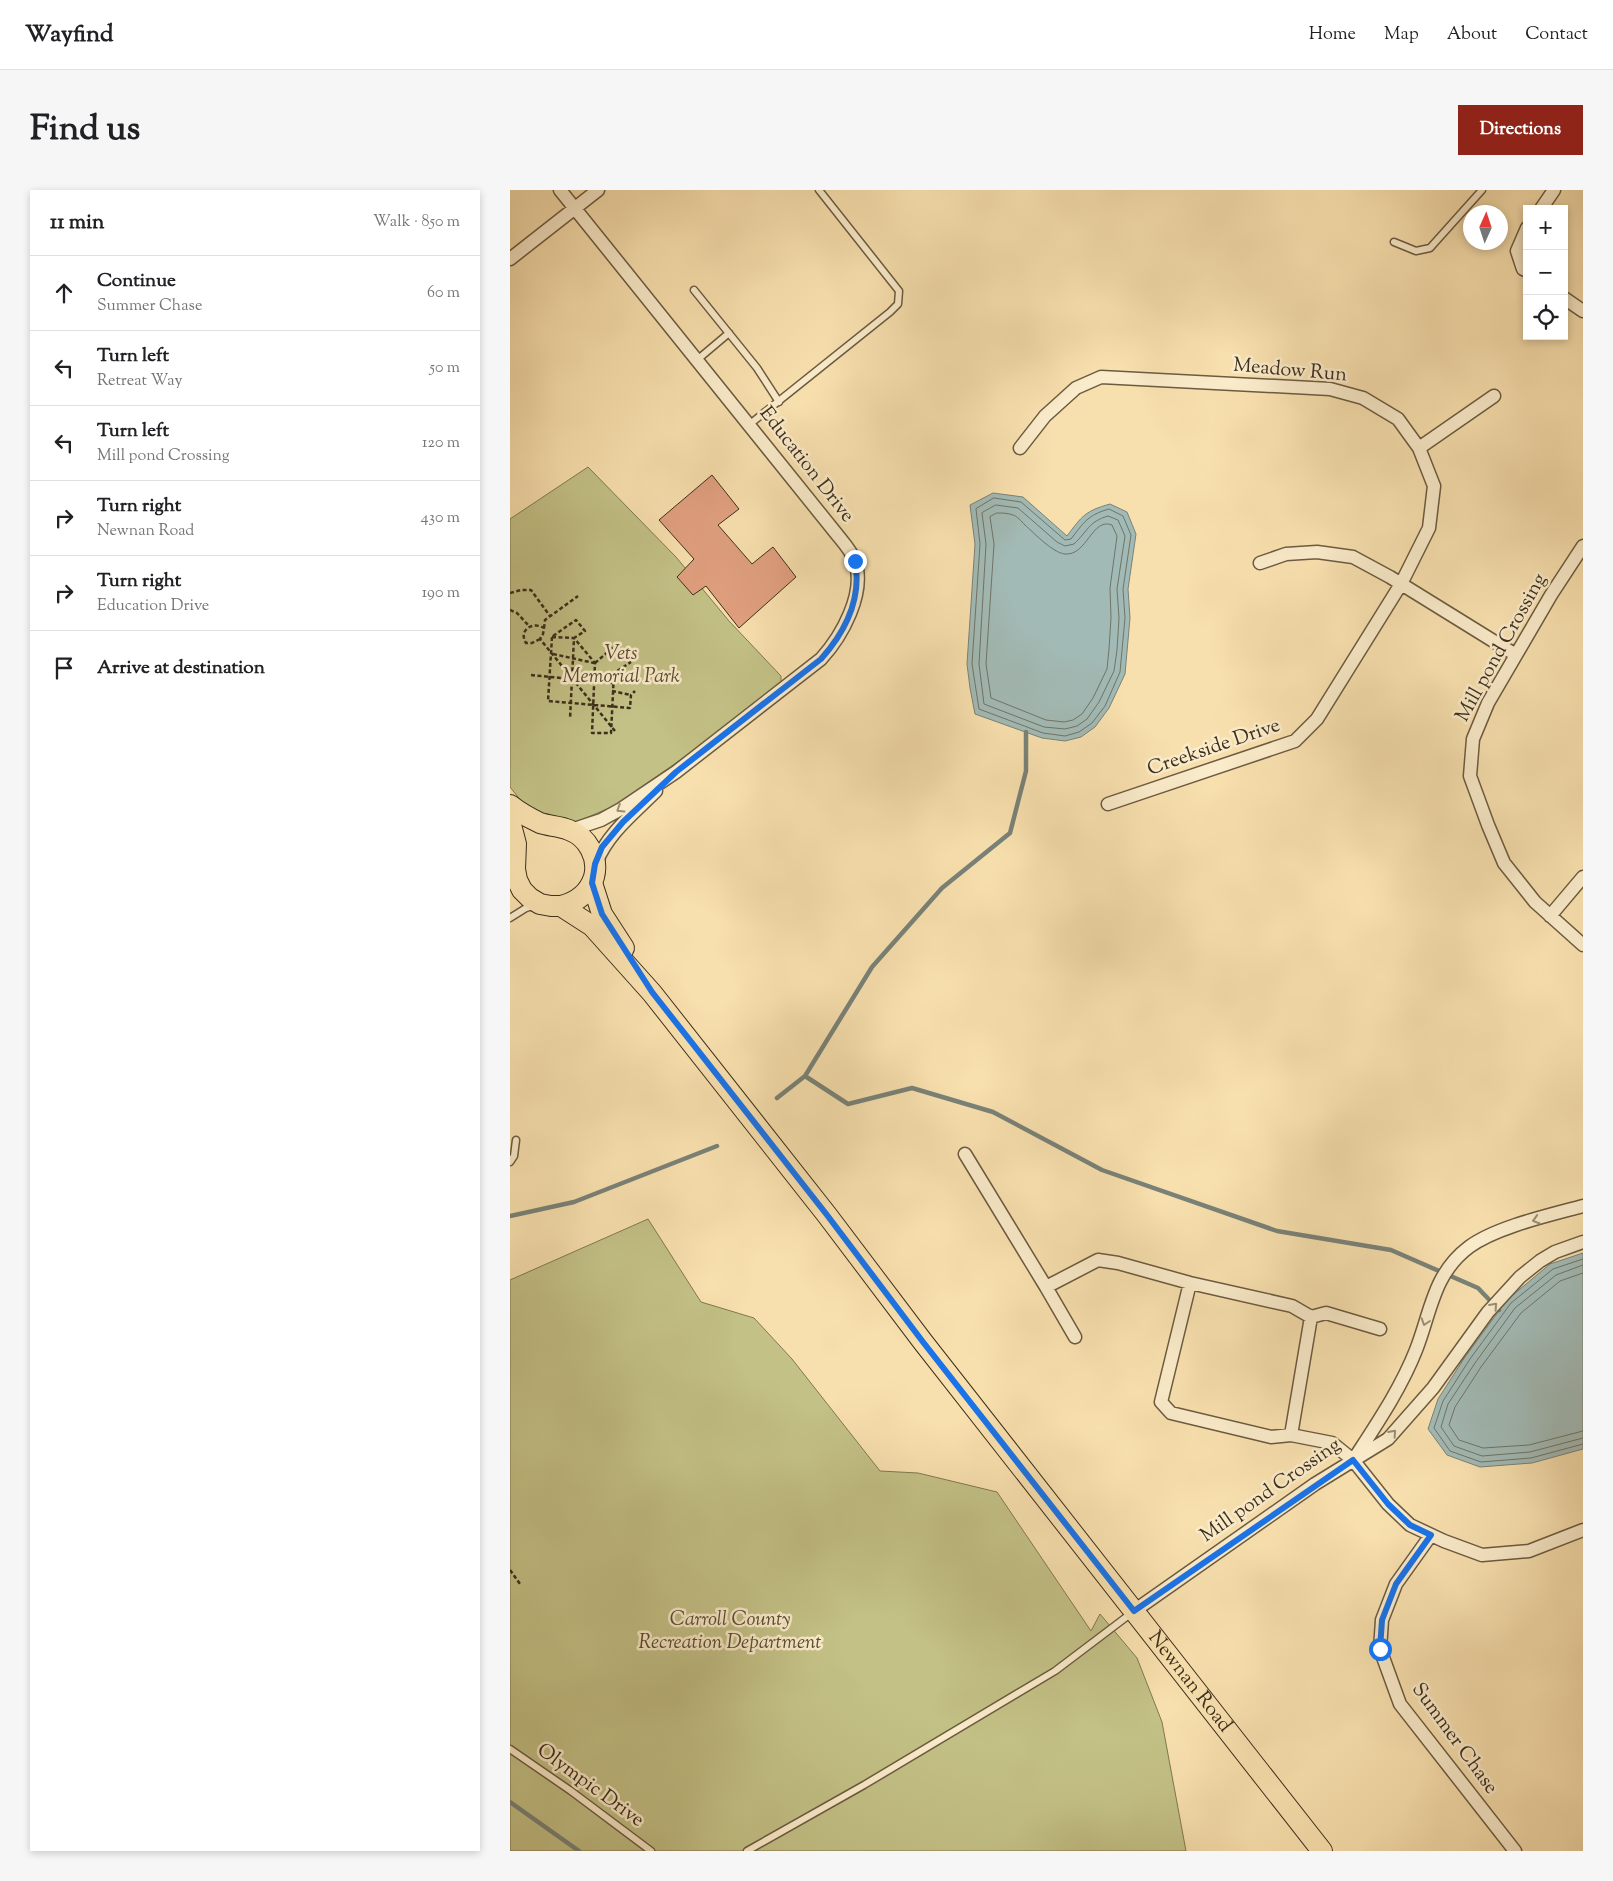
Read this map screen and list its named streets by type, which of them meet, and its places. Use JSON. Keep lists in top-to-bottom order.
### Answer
{
  "streets": {
    "main road": ["Newnan Road"],
    "street": [
      "Meadow Run",
      "Education Drive",
      "Mill pond Crossing",
      "Creekside Drive",
      "Summer Chase"
    ],
    "lane": ["Olympic Drive"]
  },
  "crossings": [
    ["Meadow Run", "Creekside Drive"],
    ["Education Drive", "Newnan Road"],
    ["Mill pond Crossing", "Newnan Road"]
  ],
  "parks": ["Vets Memorial Park", "Carroll County Recreation Department"],
  "north": "top",
  "page": {
    "header": "Wayfind",
    "nav": [
      "Home",
      "Map",
      "About",
      "Contact"
    ],
    "title": "Find us",
    "buttons": "Directions",
    "heading": ["11 min", "Walk · 850 m"],
    "map_buttons": ["+", "−"],
    "list": [
      ["Continue", "Summer Chase", "60 m"],
      ["Turn left", "Retreat Way", "50 m"],
      ["Turn left", "Mill pond Crossing", "120 m"],
      ["Turn right", "Newnan Road", "430 m"],
      ["Turn right", "Education Drive", "190 m"],
      "Arrive at destination"
    ]
  }
}
